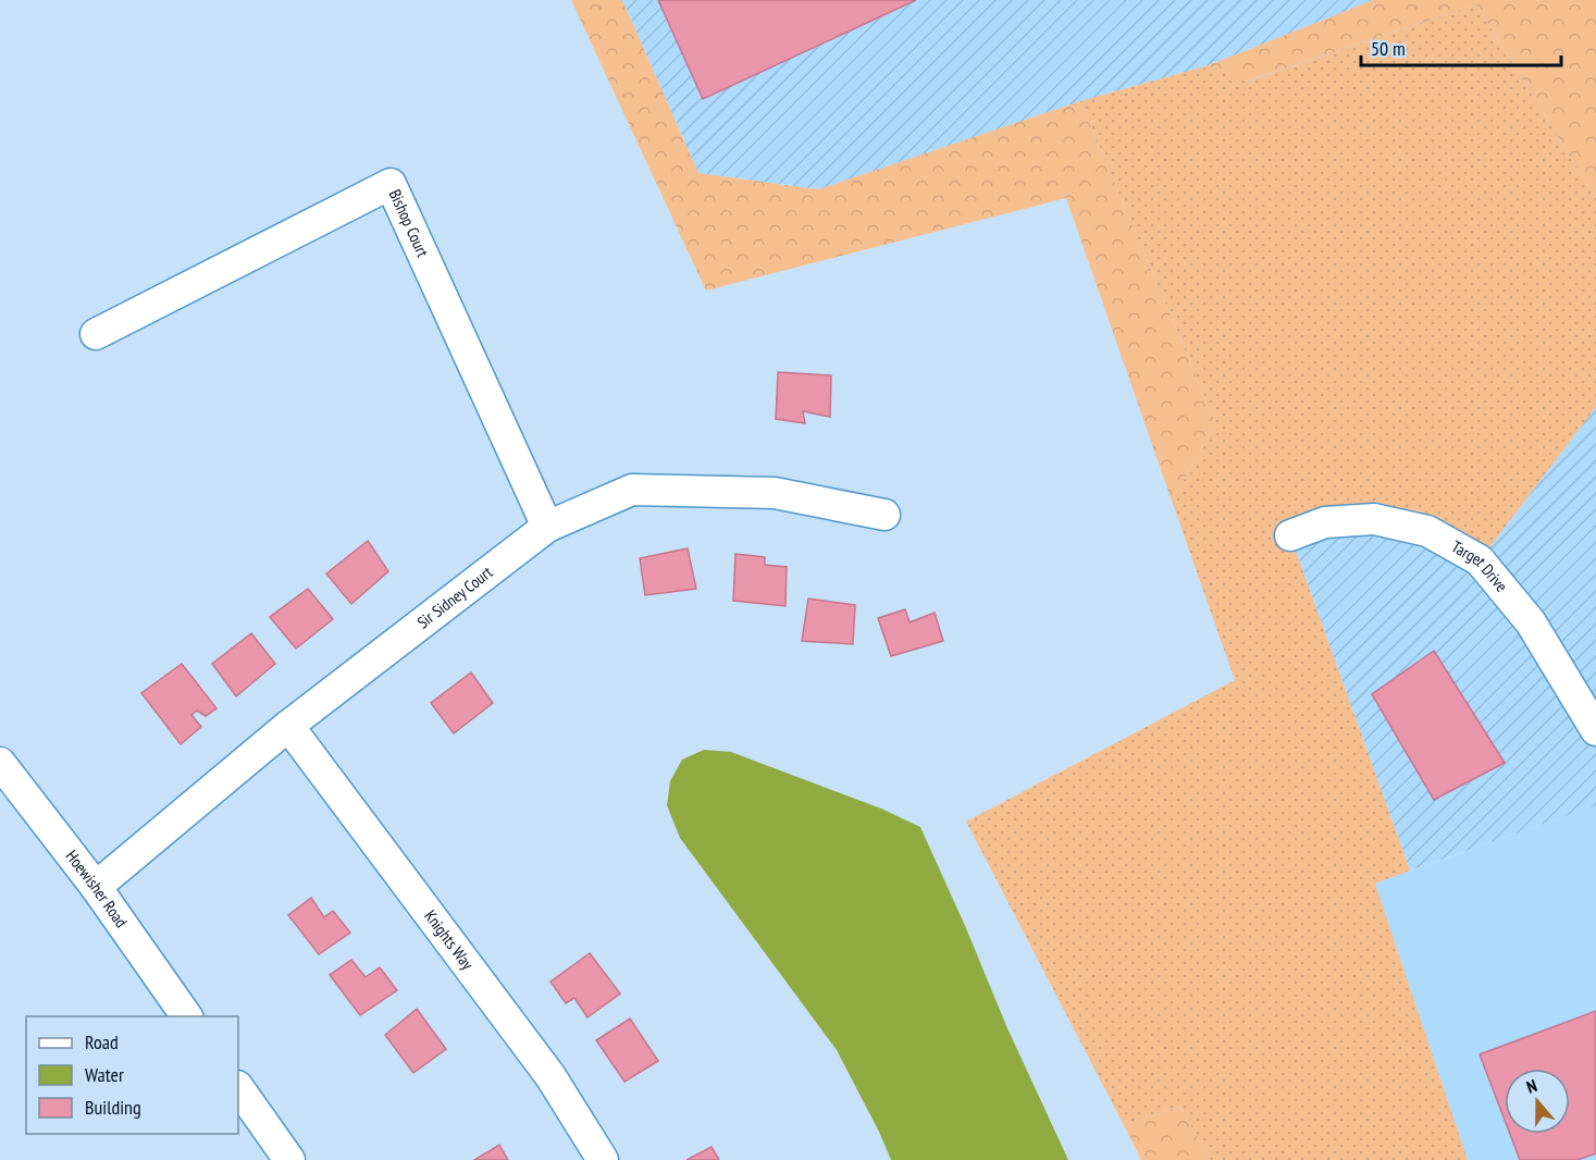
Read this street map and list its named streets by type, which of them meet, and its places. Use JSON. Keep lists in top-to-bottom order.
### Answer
{
  "streets": {
    "street": [
      "Bishop Court",
      "Target Drive",
      "Sir Sidney Court",
      "Hoewisher Road",
      "Knights Way"
    ]
  },
  "crossings": [
    ["Bishop Court", "Sir Sidney Court"],
    ["Sir Sidney Court", "Hoewisher Road"],
    ["Sir Sidney Court", "Knights Way"]
  ],
  "legend": ["Road", "Water", "Building"],
  "scale_bar": "50 m",
  "north": "top"
}
